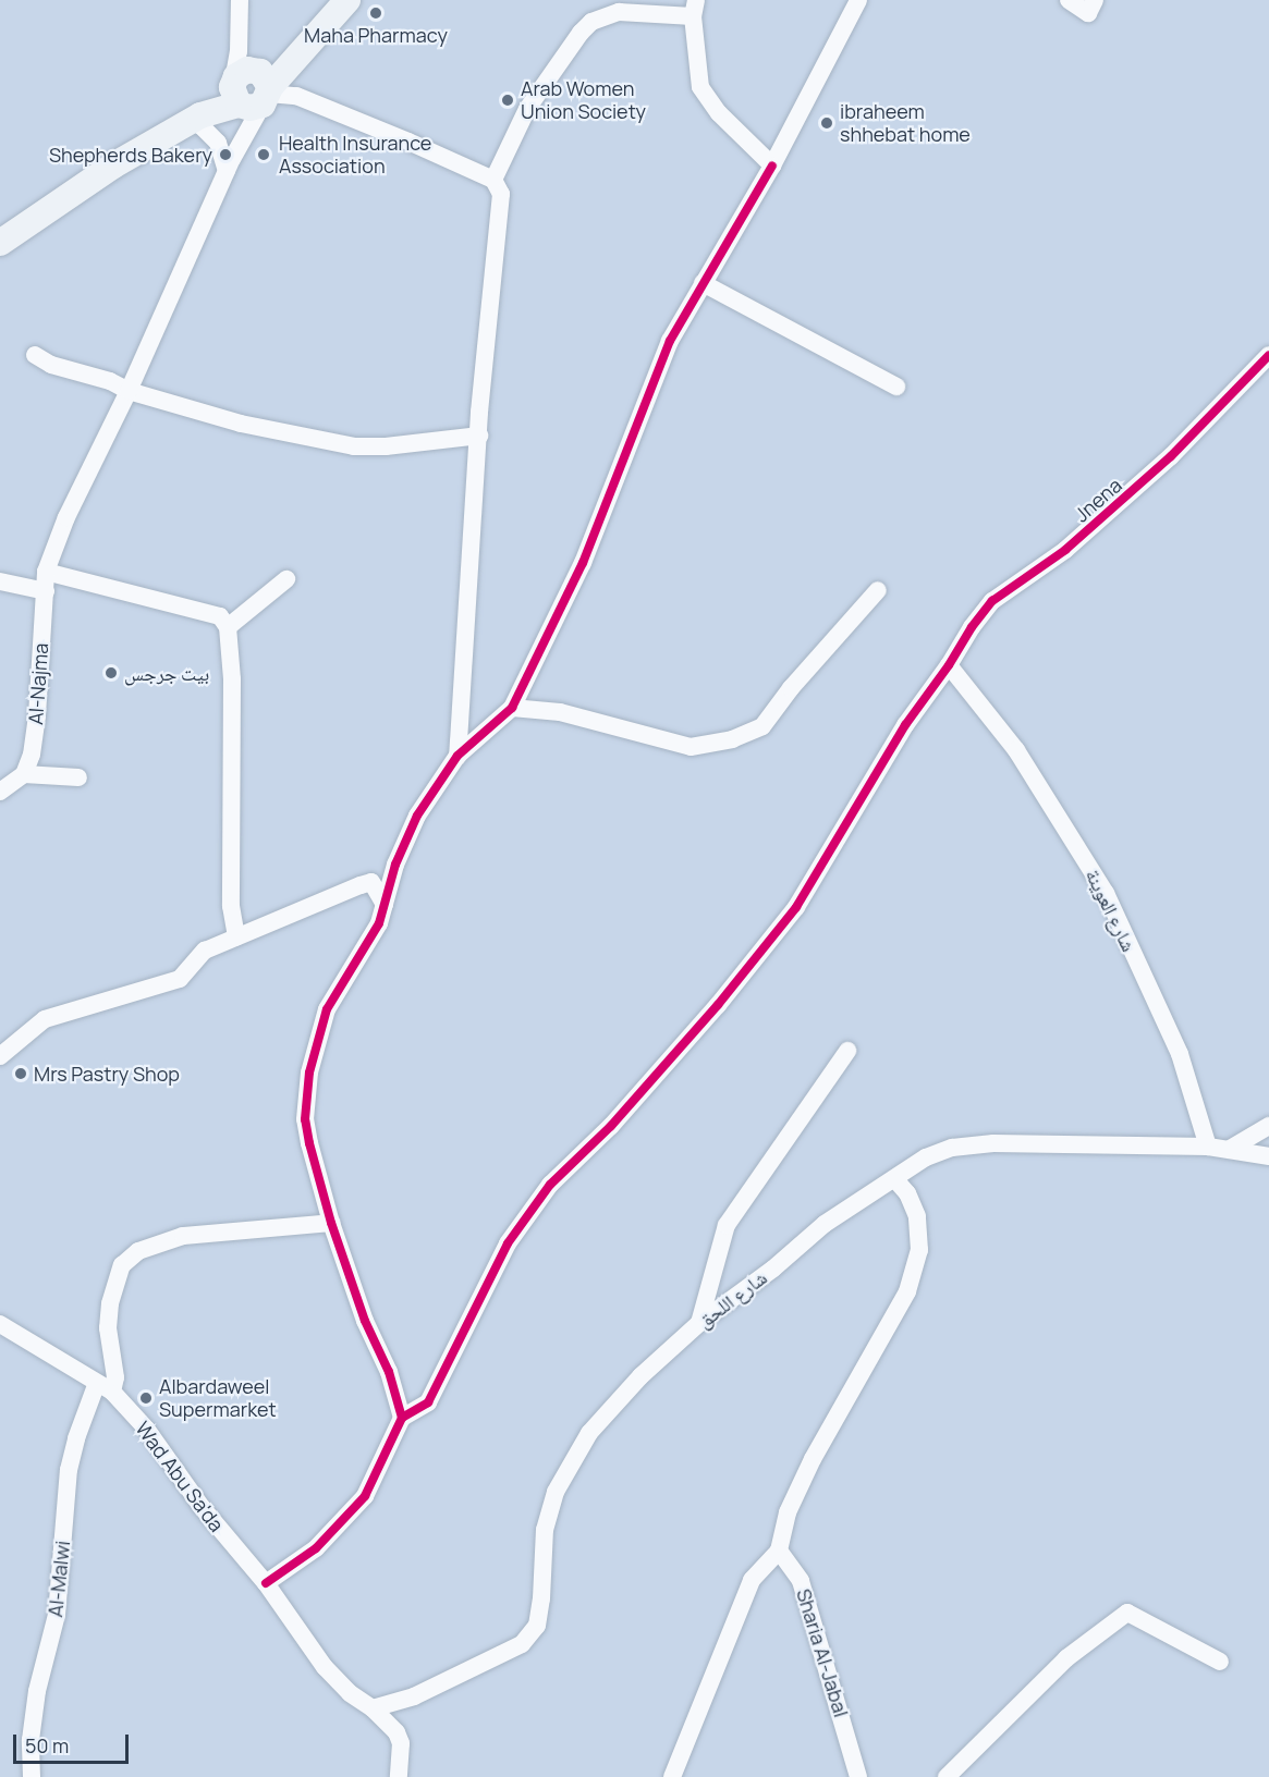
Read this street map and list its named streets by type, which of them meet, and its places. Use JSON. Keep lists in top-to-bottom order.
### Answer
{
  "streets": {
    "street": [
      "Jnena",
      "Al-Najma",
      "شارع العوينة",
      "شارع اللحق",
      "Wad Abu Sa'da",
      "Al-Malwi",
      "Sharia Al-Jabal"
    ]
  },
  "crossings": [
    ["Jnena", "شارع العوينة"],
    ["شارع العوينة", "شارع اللحق"],
    ["شارع اللحق", "Wad Abu Sa'da"],
    ["Wad Abu Sa'da", "Al-Malwi"]
  ],
  "places": [
    "Maha Pharmacy",
    "Arab Women Union Society",
    "ibraheem shhebat home",
    "Shepherds Bakery",
    "Health Insurance Association",
    "بيت جرجس",
    "Mrs Pastry Shop",
    "Albardaweel Supermarket"
  ],
  "scale_bar": "50 m"
}
